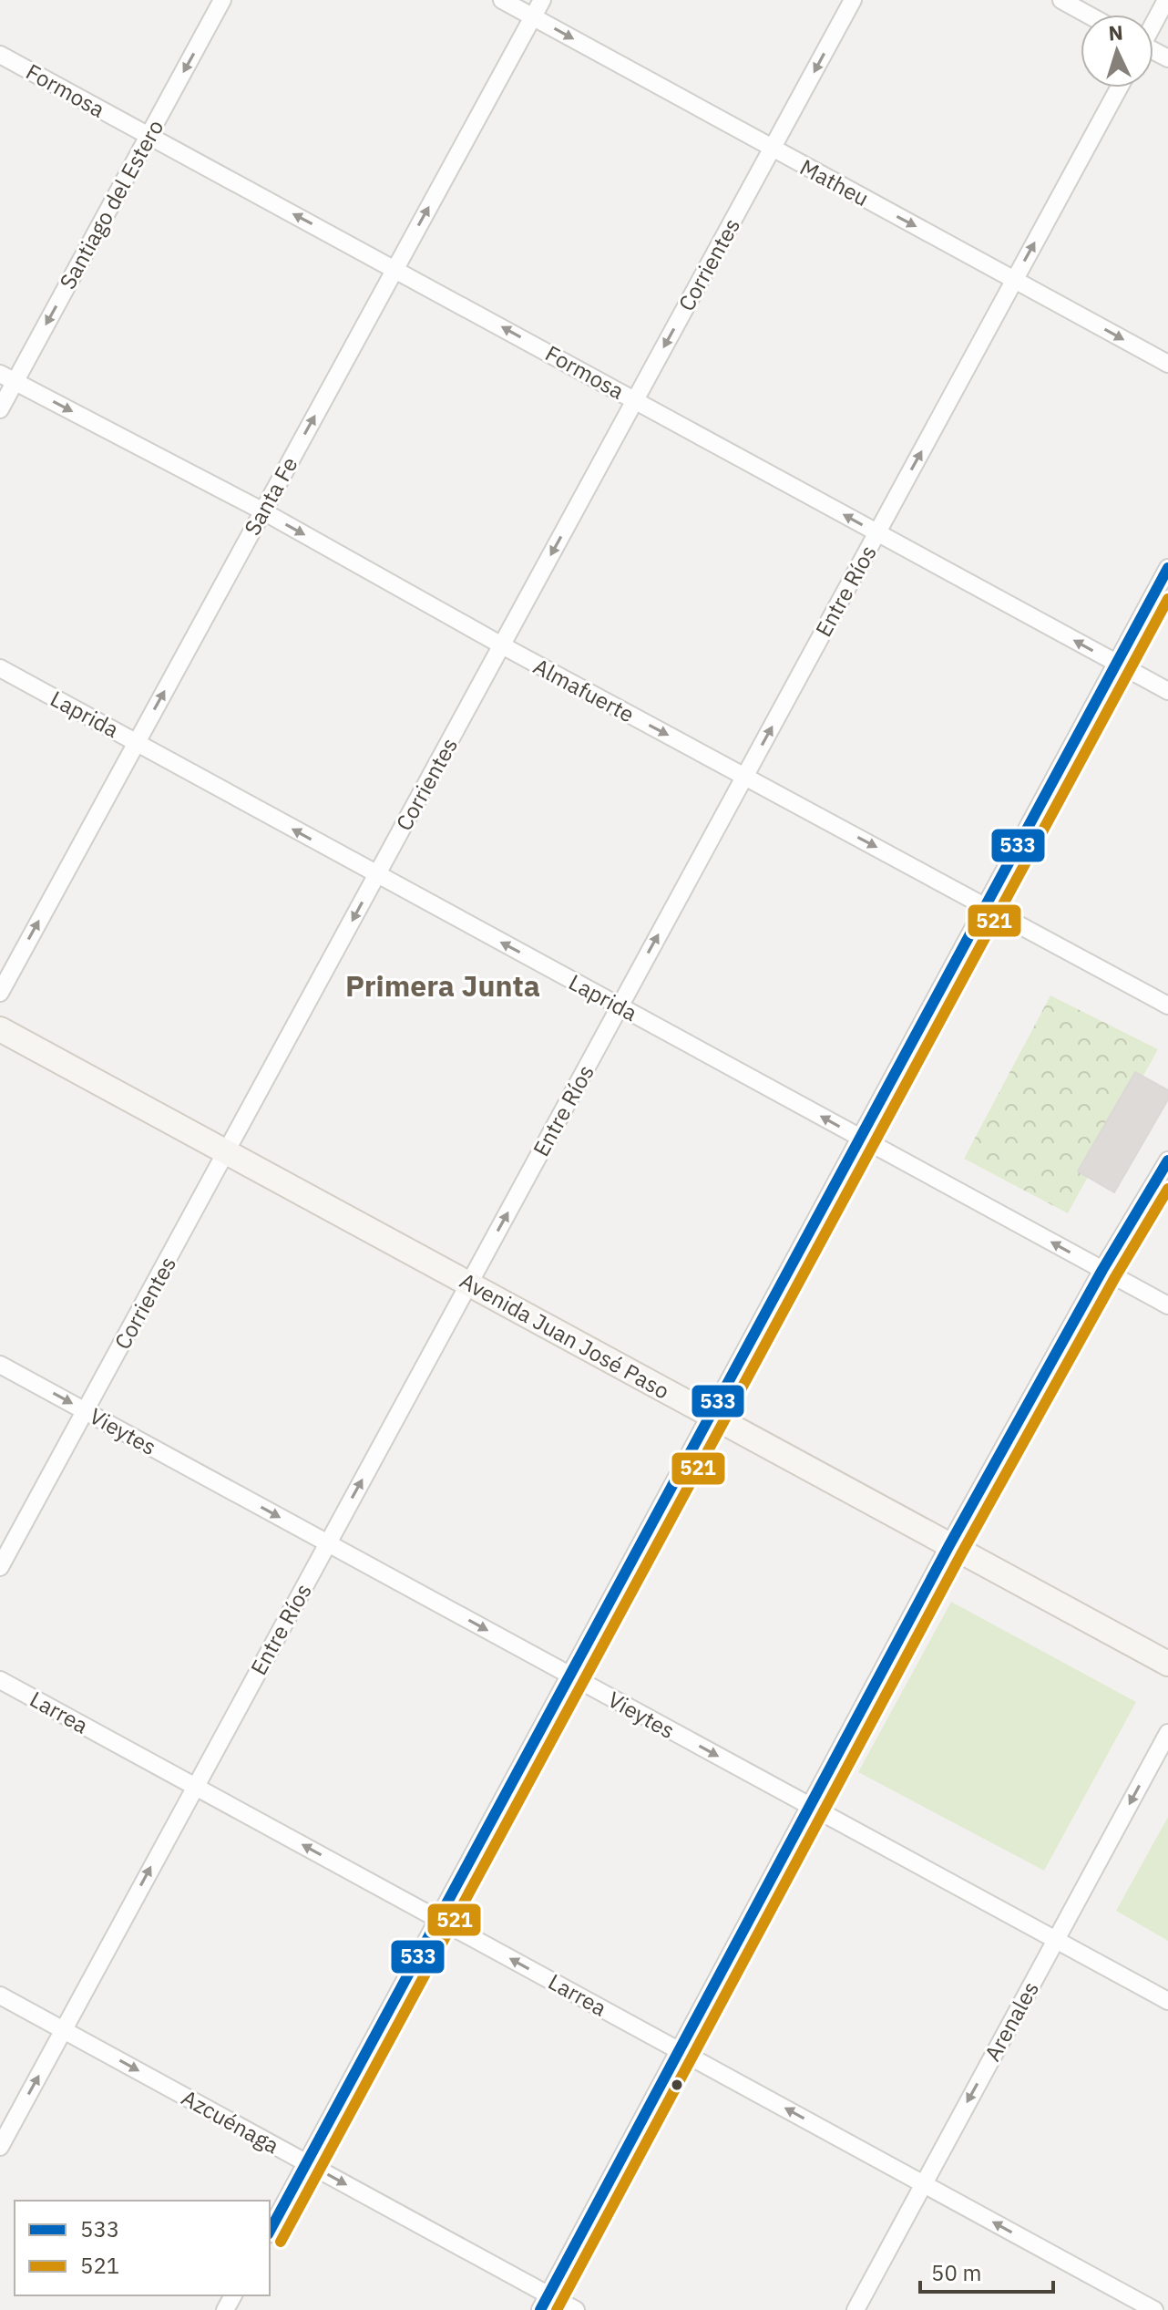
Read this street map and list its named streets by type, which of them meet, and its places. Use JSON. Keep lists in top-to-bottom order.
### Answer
{
  "streets": {
    "main road": ["Avenida Juan José Paso"],
    "street": [
      "Formosa",
      "Matheu",
      "Santiago del Estero",
      "Corrientes",
      "Santa Fe",
      "Entre Ríos",
      "Almafuerte",
      "Laprida",
      "Vieytes",
      "Larrea",
      "Arenales",
      "Azcuénaga"
    ]
  },
  "crossings": [
    ["Formosa", "Santiago del Estero"],
    ["Formosa", "Corrientes"],
    ["Formosa", "Santa Fe"],
    ["Formosa", "Entre Ríos"],
    ["Matheu", "Corrientes"],
    ["Matheu", "Santa Fe"],
    ["Matheu", "Entre Ríos"],
    ["Santiago del Estero", "Almafuerte"],
    ["Corrientes", "Almafuerte"],
    ["Corrientes", "Laprida"],
    ["Corrientes", "Avenida Juan José Paso"],
    ["Corrientes", "Vieytes"],
    ["Santa Fe", "Almafuerte"],
    ["Santa Fe", "Laprida"],
    ["Entre Ríos", "Almafuerte"],
    ["Entre Ríos", "Laprida"],
    ["Entre Ríos", "Avenida Juan José Paso"],
    ["Entre Ríos", "Vieytes"],
    ["Entre Ríos", "Larrea"],
    ["Entre Ríos", "Azcuénaga"],
    ["Vieytes", "Arenales"],
    ["Larrea", "Arenales"]
  ],
  "one_way": [
    "Formosa",
    "Matheu",
    "Santiago del Estero",
    "Corrientes",
    "Santa Fe",
    "Entre Ríos",
    "Almafuerte",
    "Laprida",
    "Vieytes",
    "Larrea",
    "Arenales",
    "Azcuénaga"
  ],
  "districts": ["Primera Junta"],
  "lines": ["transit line 533", "transit line 521"],
  "legend": ["533", "521"],
  "scale_bar": "50 m",
  "north": "top"
}
